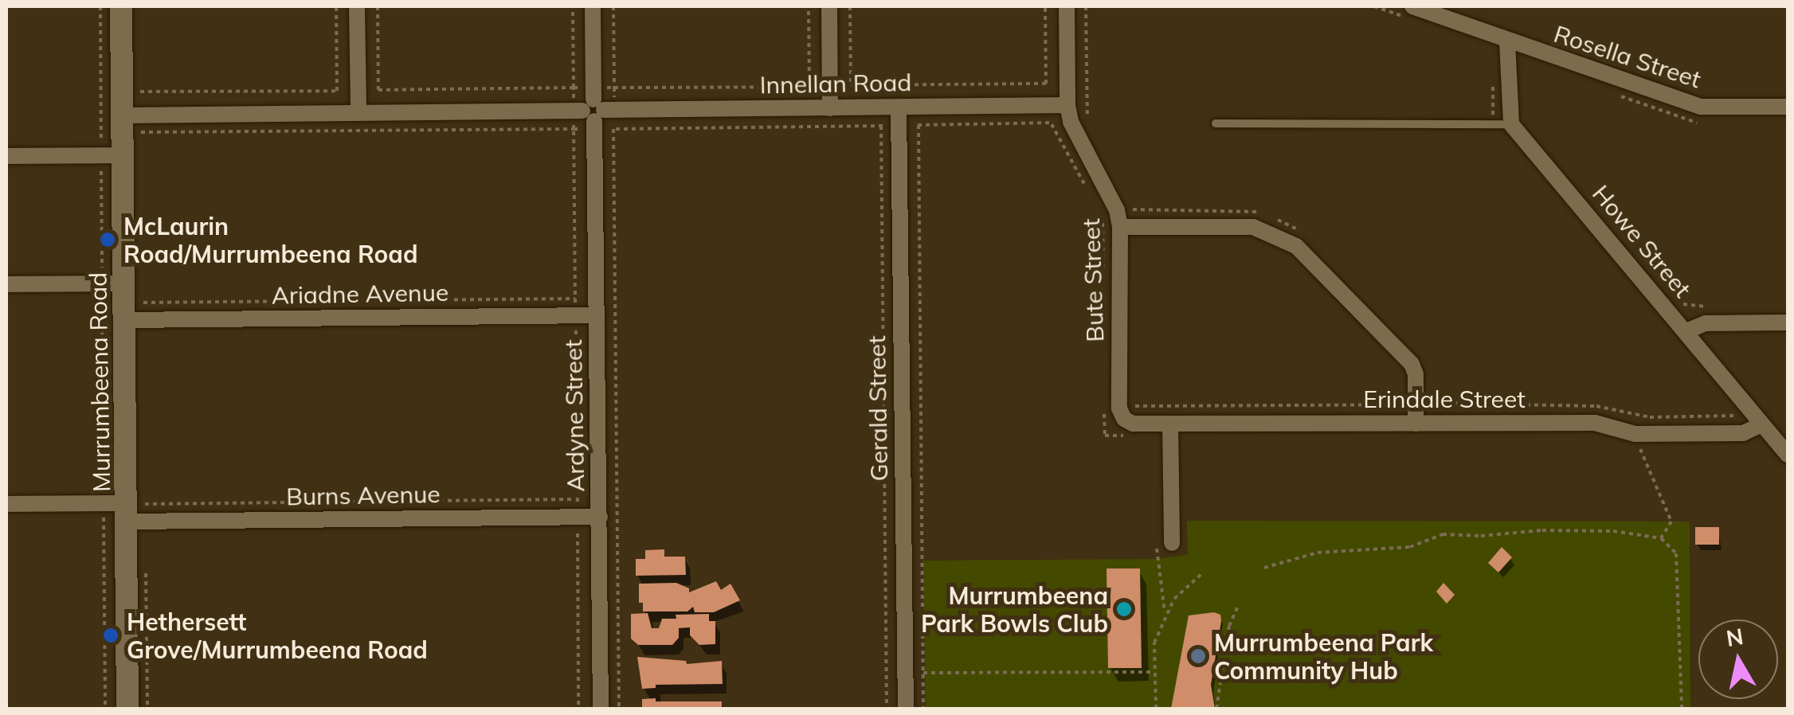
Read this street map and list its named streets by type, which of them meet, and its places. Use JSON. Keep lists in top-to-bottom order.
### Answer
{
  "streets": {
    "main road": ["Murrumbeena Road"],
    "street": [
      "Rosella Street",
      "Innellan Road",
      "Howe Street",
      "Bute Street",
      "Ariadne Avenue",
      "Erindale Street",
      "Gerald Street",
      "Ardyne Street",
      "Burns Avenue"
    ]
  },
  "crossings": [
    ["Innellan Road", "Bute Street"],
    ["Innellan Road", "Murrumbeena Road"],
    ["Innellan Road", "Gerald Street"],
    ["Innellan Road", "Ardyne Street"],
    ["Howe Street", "Erindale Street"],
    ["Bute Street", "Erindale Street"],
    ["Ariadne Avenue", "Murrumbeena Road"],
    ["Ariadne Avenue", "Ardyne Street"],
    ["Murrumbeena Road", "Burns Avenue"],
    ["Ardyne Street", "Burns Avenue"]
  ],
  "places": [
    "McLaurin Road/Murrumbeena Road",
    "Murrumbeena Park Bowls Club",
    "Hethersett Grove/Murrumbeena Road",
    "Murrumbeena Park Community Hub"
  ],
  "north": "top"
}
